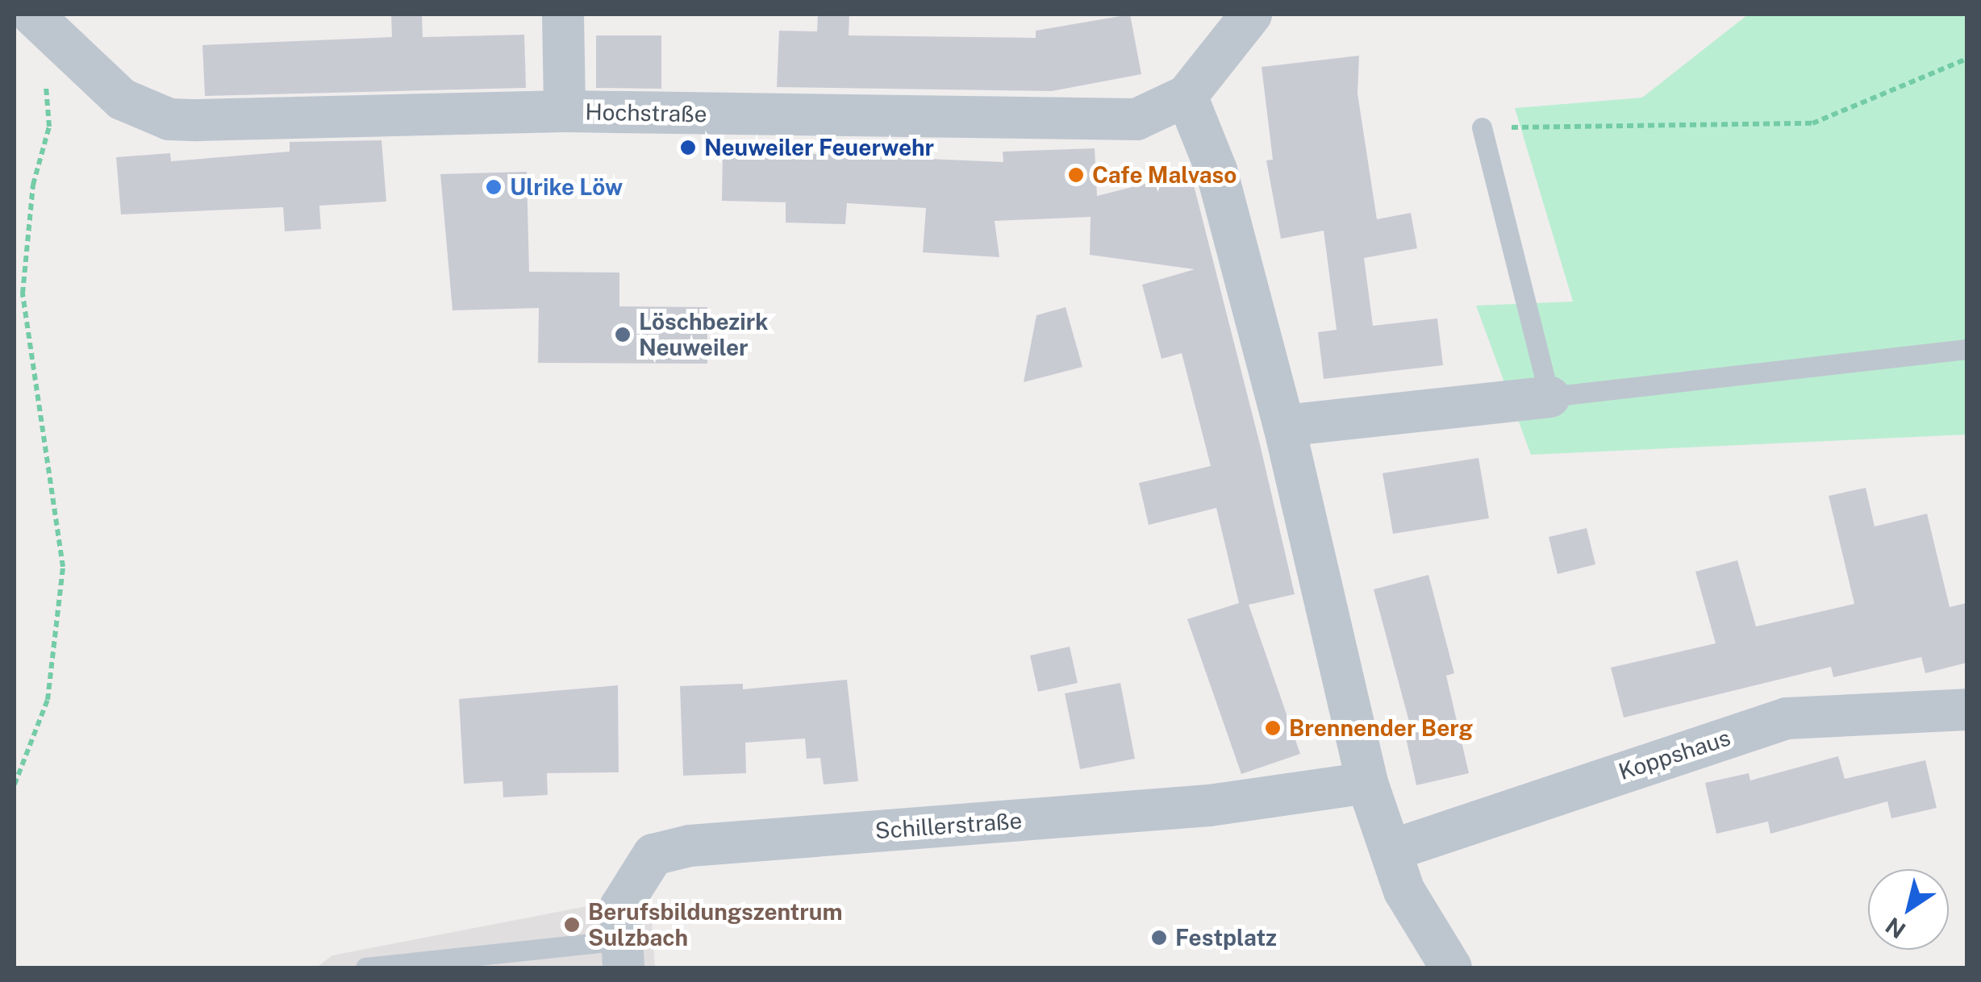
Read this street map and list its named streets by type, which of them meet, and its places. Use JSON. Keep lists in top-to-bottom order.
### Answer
{
  "streets": {
    "street": ["Hochstraße", "Koppshaus", "Schillerstraße"]
  },
  "places": [
    "Neuweiler Feuerwehr",
    "Cafe Malvaso",
    "Ulrike Löw",
    "Löschbezirk Neuweiler",
    "Brennender Berg",
    "Berufsbildungszentrum Sulzbach",
    "Festplatz"
  ],
  "north": "bottom left"
}
